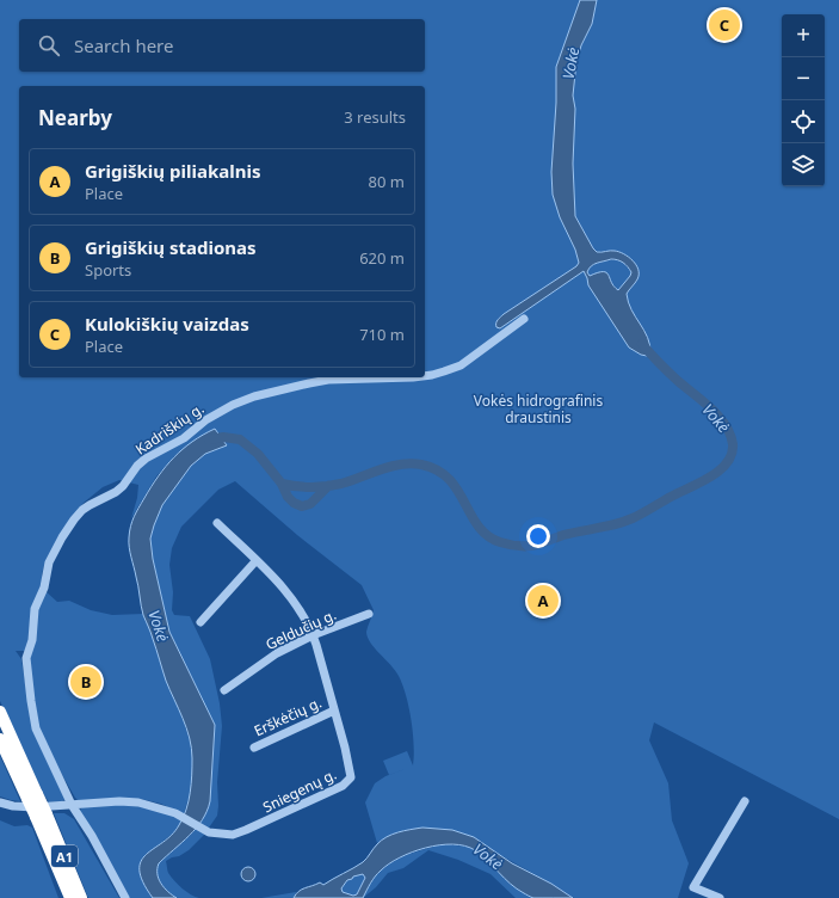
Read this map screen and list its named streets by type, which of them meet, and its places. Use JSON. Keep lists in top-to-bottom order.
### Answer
{
  "streets": {
    "highway": ["A1"],
    "street": [
      "Kadriškių g.",
      "Geldučių g.",
      "Erškėčių g.",
      "Sniegenų g."
    ]
  },
  "crossings": [
    ["Kadriškių g.", "Sniegenų g."],
    ["Geldučių g.", "Sniegenų g."],
    ["Erškėčių g.", "Sniegenų g."]
  ],
  "water": ["Vokė"],
  "parks": ["Vokės hidrografinis draustinis"],
  "page": {
    "pins": ["C", "A", "B"],
    "map_buttons": ["+", "−"],
    "search": "Search here",
    "heading": ["Nearby", "3 results"],
    "list": [
      {
        "mark": "A",
        "name": "Grigiškių piliakalnis",
        "note": "Place",
        "value": "80 m"
      },
      {
        "mark": "B",
        "name": "Grigiškių stadionas",
        "note": "Sports",
        "value": "620 m"
      },
      {
        "mark": "C",
        "name": "Kulokiškių vaizdas",
        "note": "Place",
        "value": "710 m"
      }
    ]
  }
}
